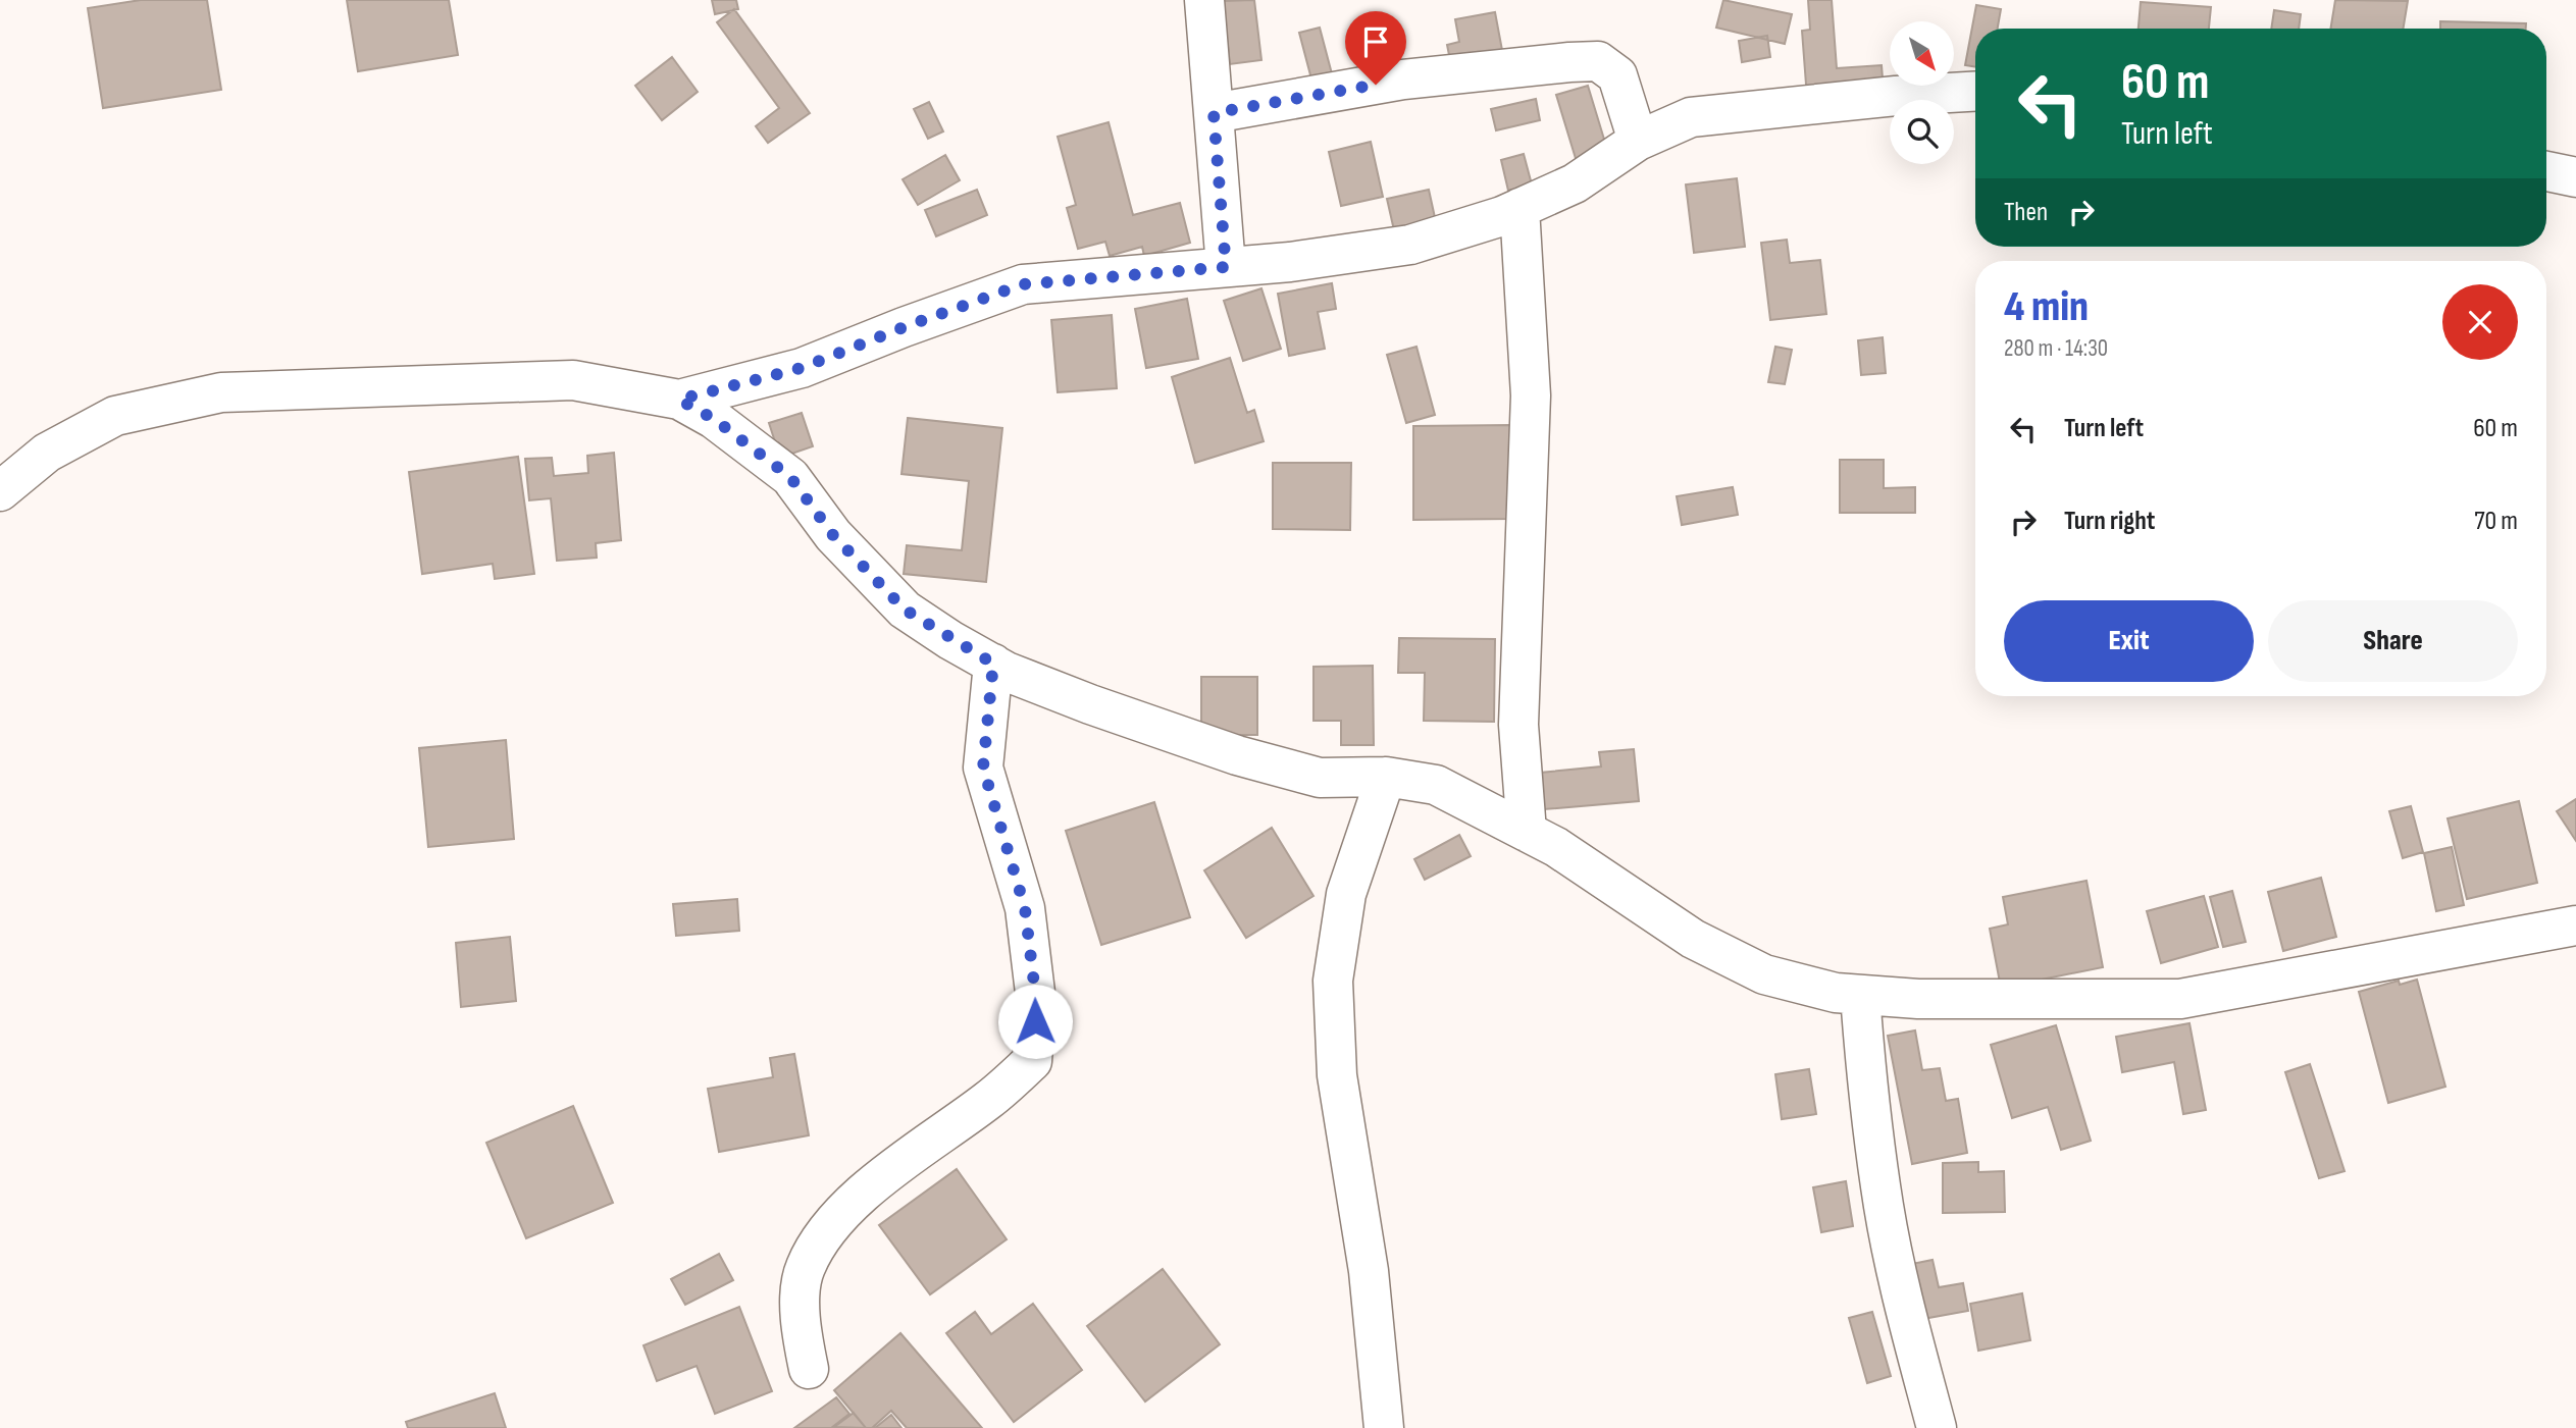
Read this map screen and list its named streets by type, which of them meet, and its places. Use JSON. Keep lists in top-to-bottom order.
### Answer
{
  "north": "bottom right",
  "page": {
    "turn": ["60 m", "Turn left"],
    "then": "Then",
    "heading": ["4 min", "280 m · 14:30"],
    "list": [
      {
        "name": "Turn left",
        "value": "60 m"
      },
      {
        "name": "Turn right",
        "value": "70 m"
      }
    ],
    "buttons": ["Exit", "Share"]
  }
}
